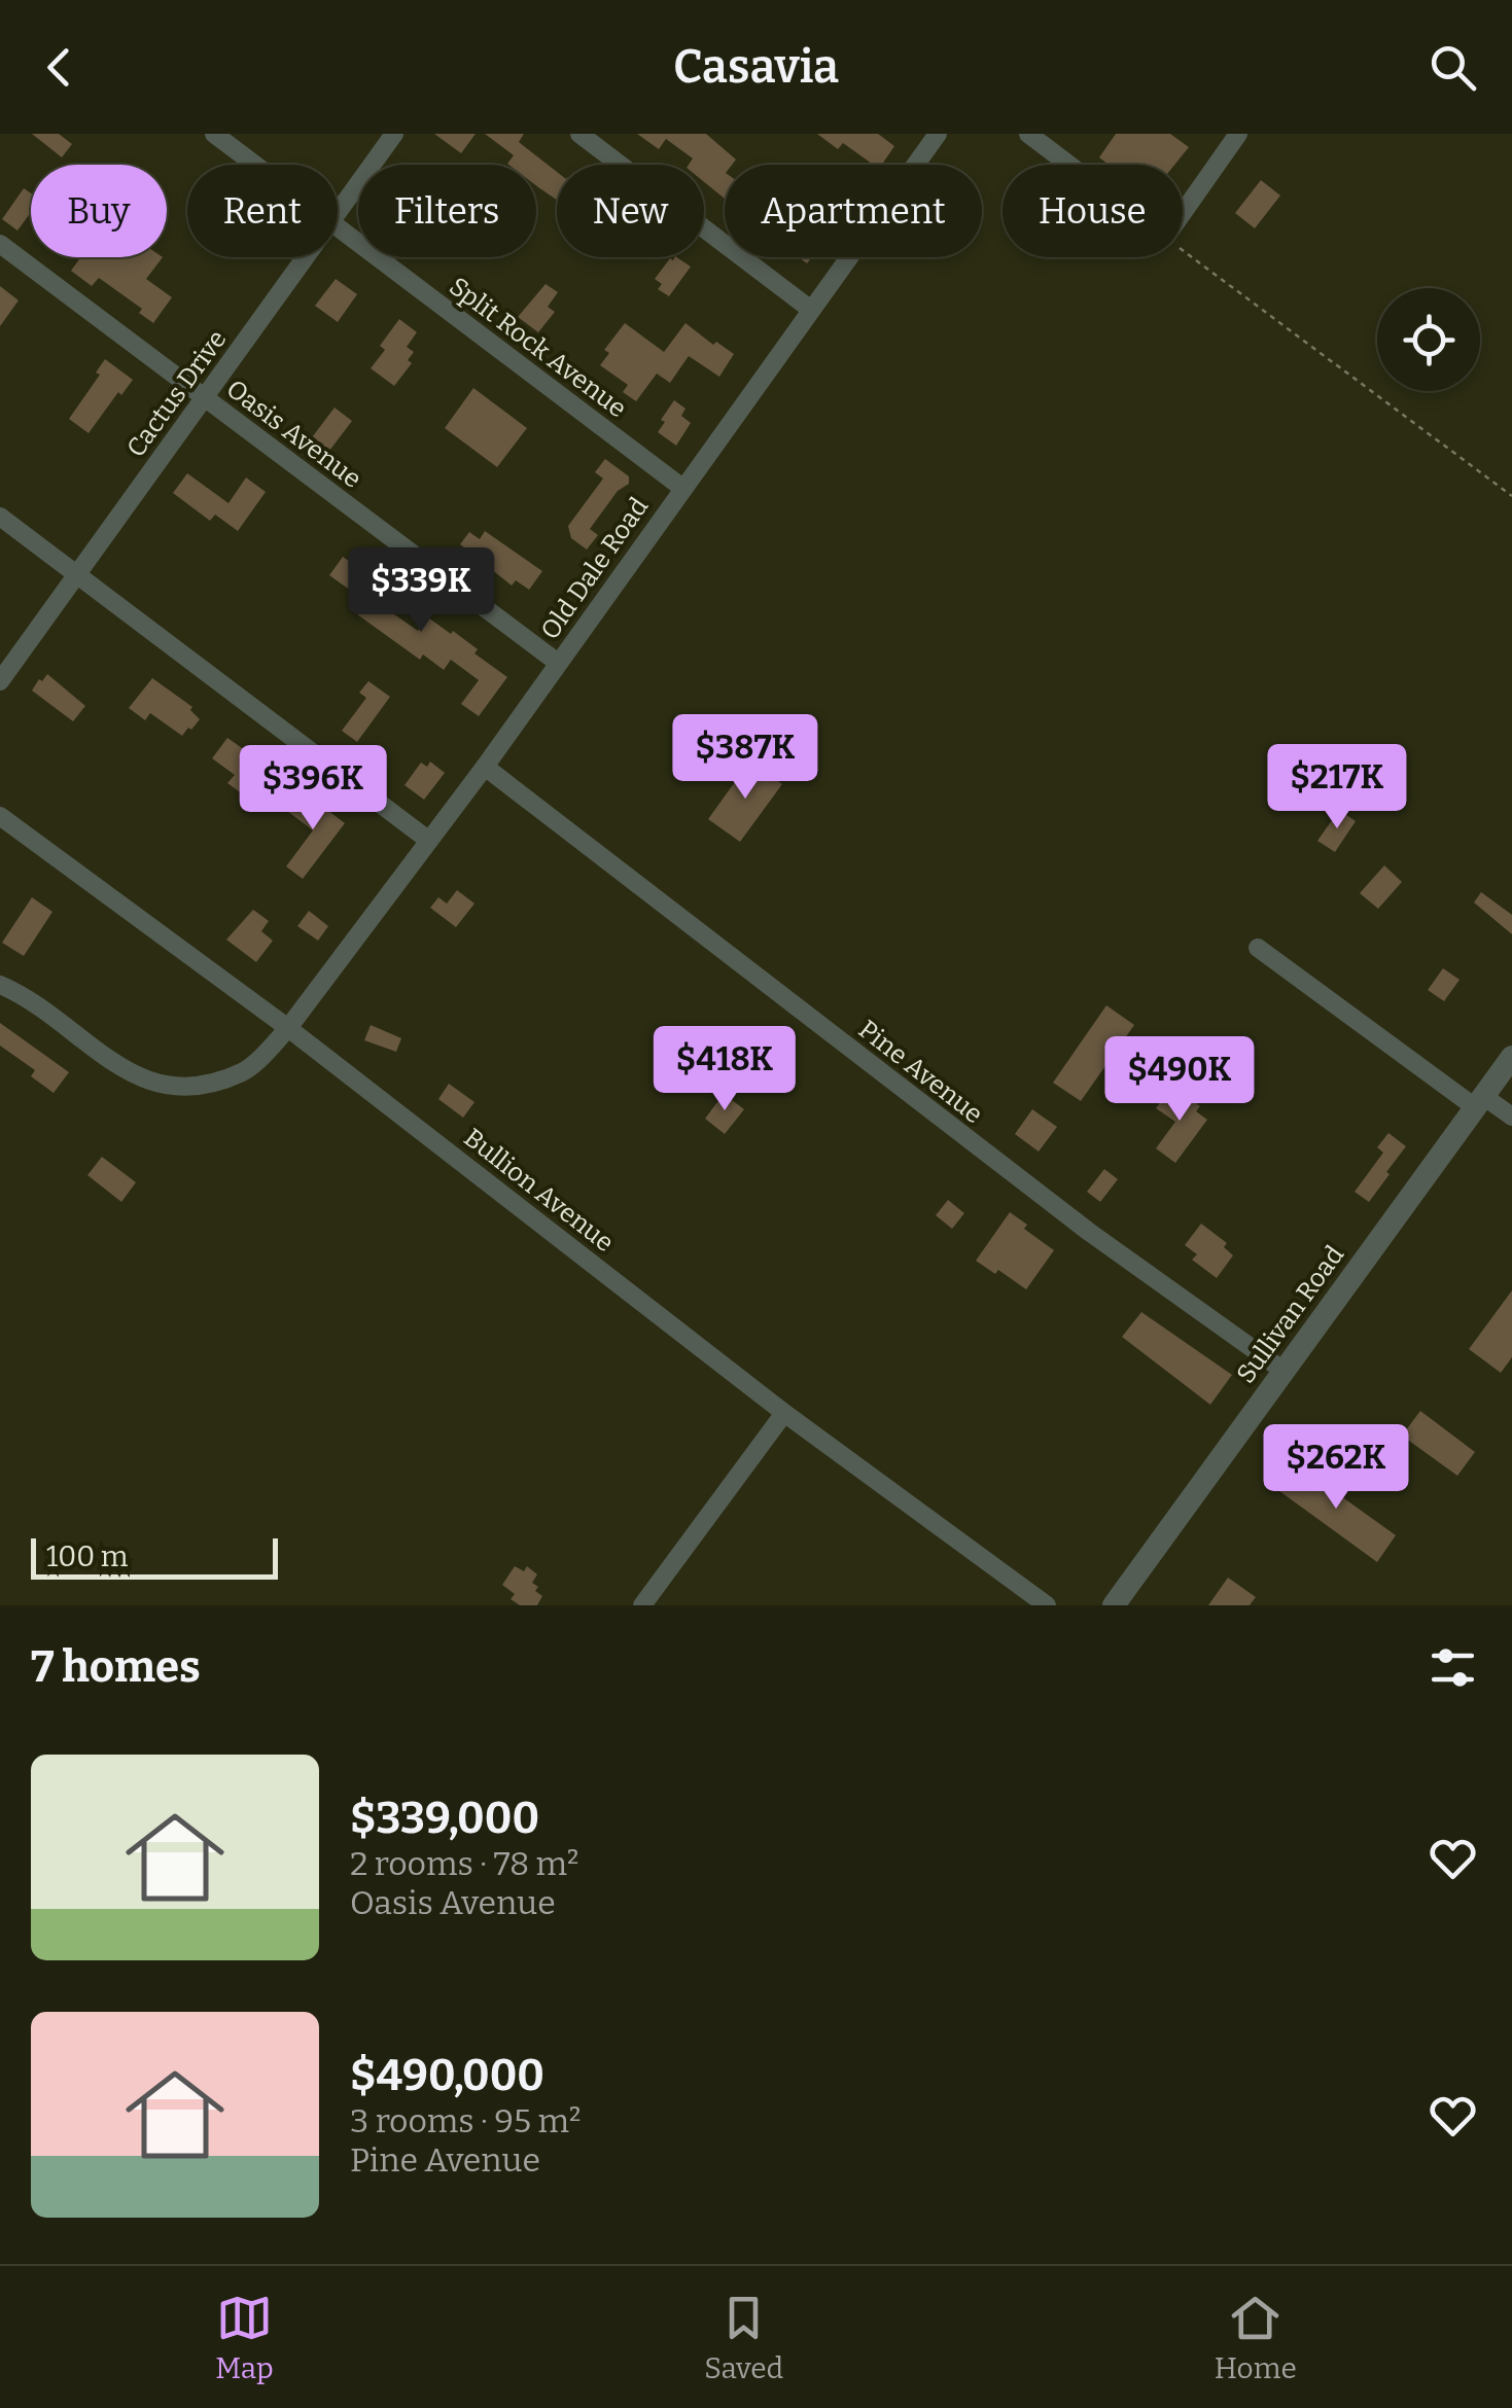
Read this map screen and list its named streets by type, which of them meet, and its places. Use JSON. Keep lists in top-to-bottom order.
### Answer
{
  "streets": {
    "street": [
      "Split Rock Avenue",
      "Cactus Drive",
      "Oasis Avenue",
      "Old Dale Road",
      "Pine Avenue",
      "Bullion Avenue",
      "Sullivan Road"
    ]
  },
  "crossings": [
    ["Split Rock Avenue", "Old Dale Road"],
    ["Cactus Drive", "Oasis Avenue"],
    ["Oasis Avenue", "Old Dale Road"],
    ["Old Dale Road", "Pine Avenue"],
    ["Old Dale Road", "Bullion Avenue"],
    ["Pine Avenue", "Sullivan Road"]
  ],
  "scale_bar": "100 m",
  "page": {
    "header": "Casavia",
    "chip": [
      "Buy",
      "Rent",
      "Filters",
      "New",
      "Apartment",
      "House"
    ],
    "price": [
      "$339K",
      "$387K",
      "$217K",
      "$396K",
      "$418K",
      "$490K",
      "$262K"
    ],
    "scale": "100 m",
    "heading": "7 homes",
    "list": [
      {
        "name": "$339,000",
        "note": "2 rooms · 78 m² · Oasis Avenue"
      },
      {
        "name": "$490,000",
        "note": "3 rooms · 95 m² · Pine Avenue"
      }
    ],
    "tabs": ["Map", "Saved", "Home"]
  }
}
